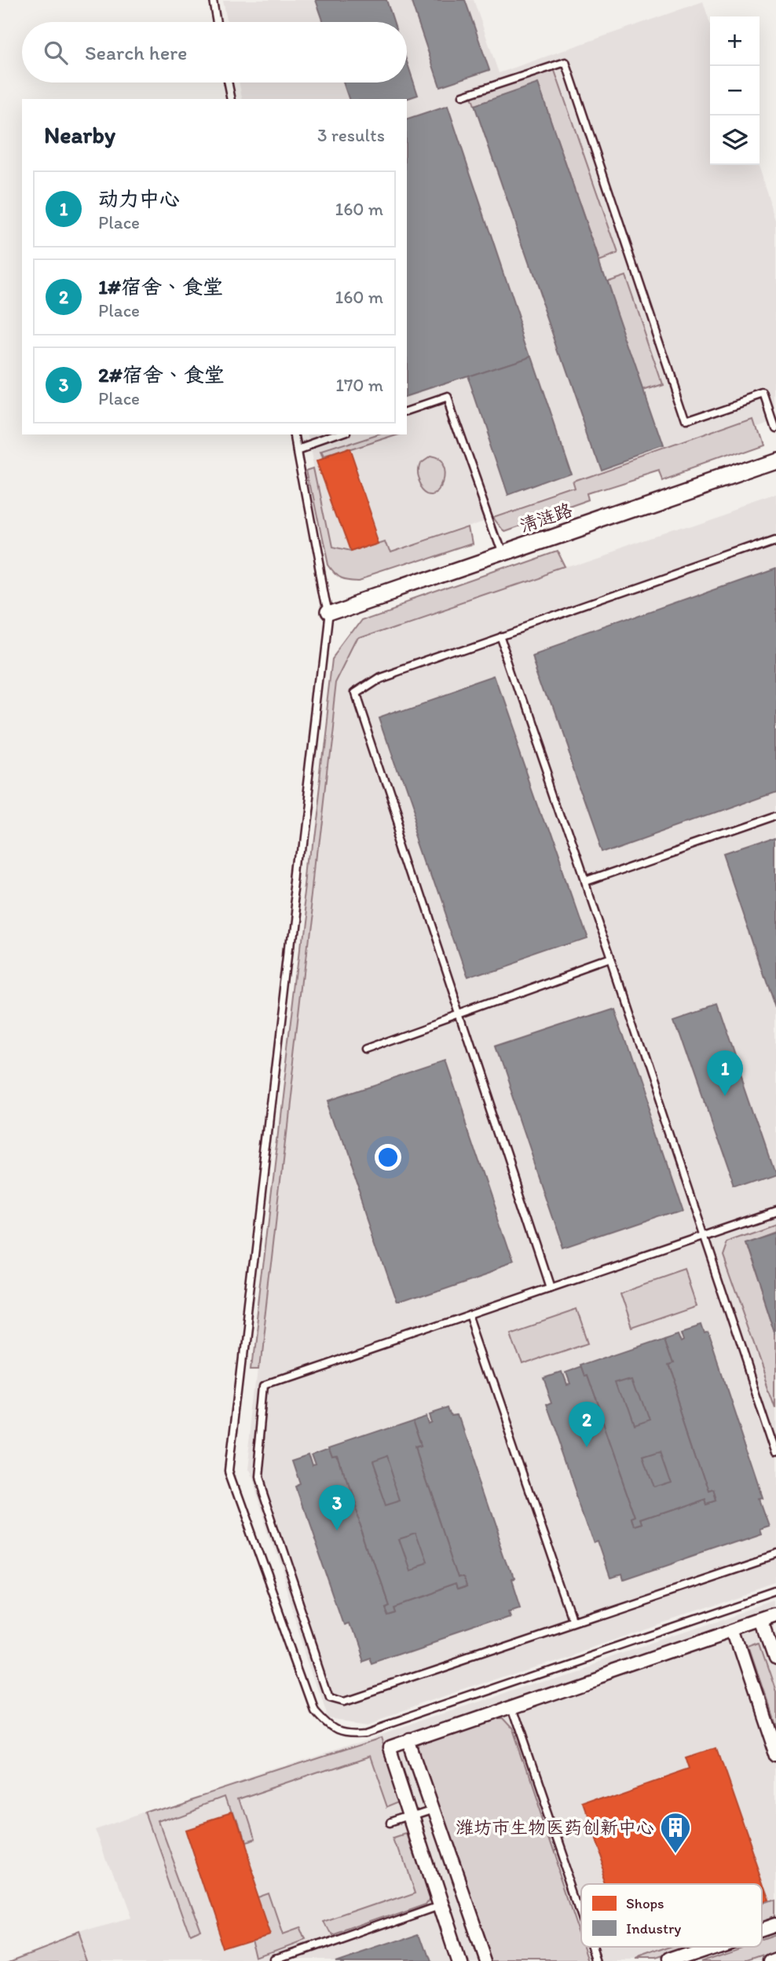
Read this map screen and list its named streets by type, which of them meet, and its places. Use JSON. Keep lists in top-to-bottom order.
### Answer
{
  "streets": {
    "street": ["清涟路"]
  },
  "places": {
    "building": ["潍坊市生物医药创新中心"]
  },
  "legend": ["Shops", "Industry"],
  "page": {
    "map_buttons": ["+", "−"],
    "search": "Search here",
    "heading": ["Nearby", "3 results"],
    "list": [
      {
        "mark": "1",
        "name": "动力中心",
        "note": "Place",
        "value": "160 m"
      },
      {
        "mark": "2",
        "name": "1#宿舍、食堂",
        "note": "Place",
        "value": "160 m"
      },
      {
        "mark": "3",
        "name": "2#宿舍、食堂",
        "note": "Place",
        "value": "170 m"
      }
    ],
    "pins": ["1", "2", "3"]
  }
}
